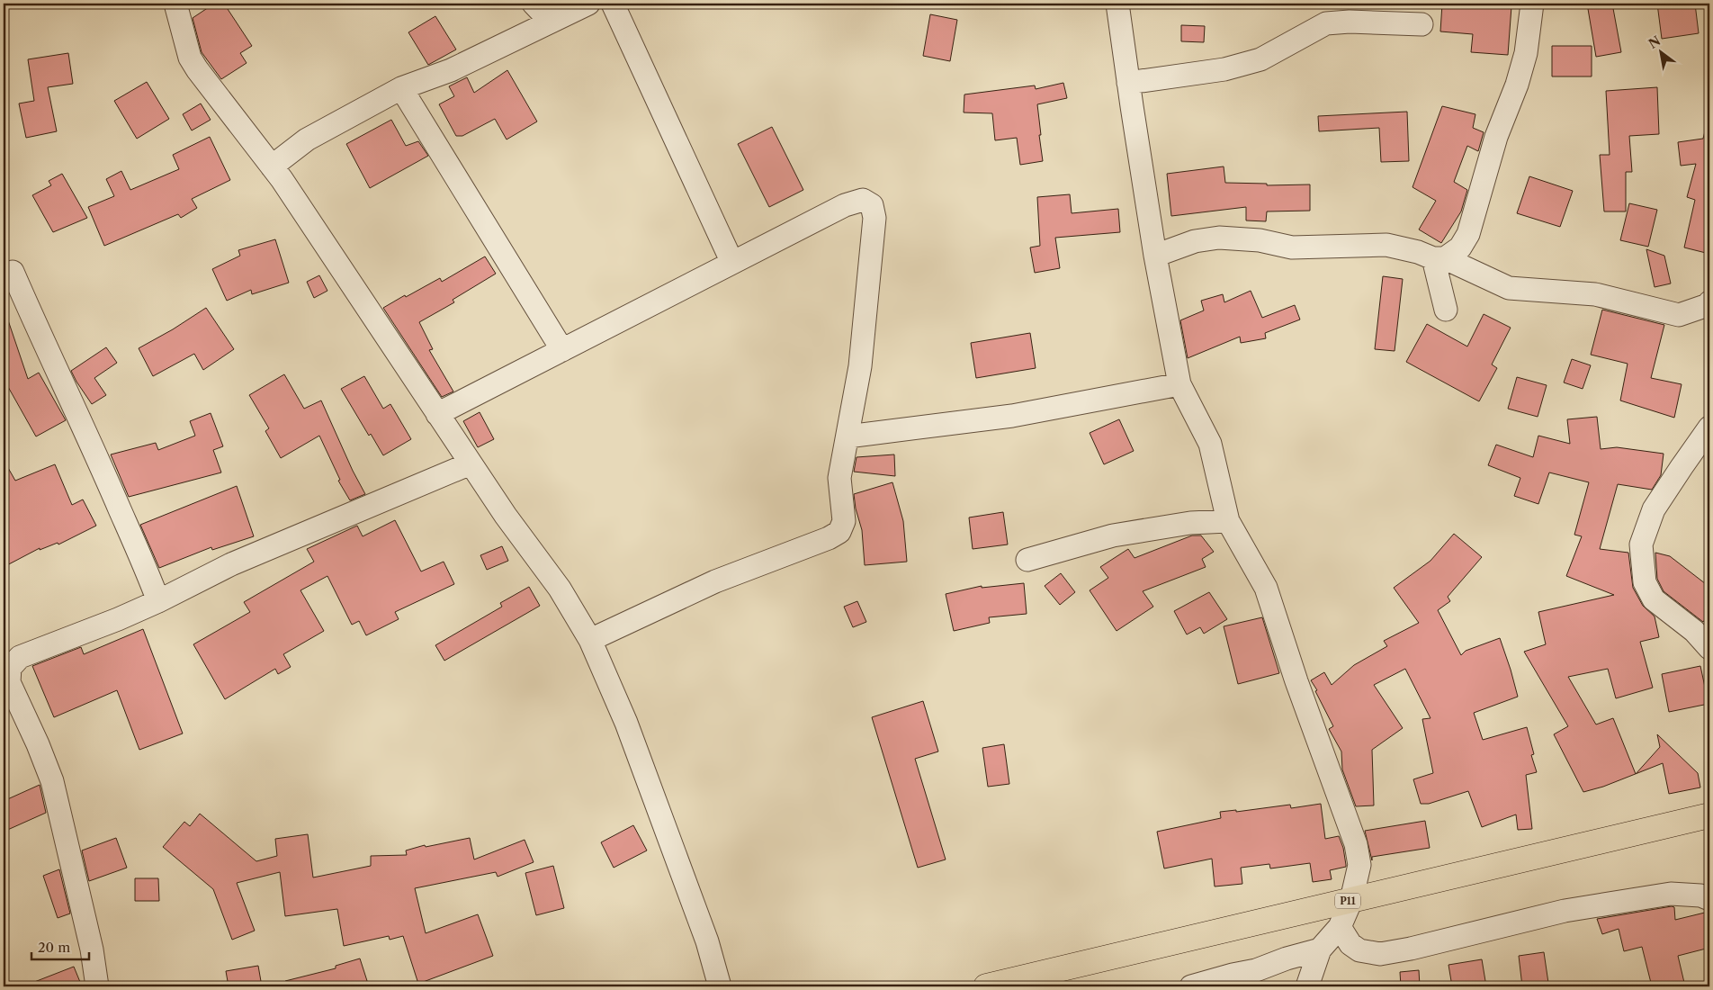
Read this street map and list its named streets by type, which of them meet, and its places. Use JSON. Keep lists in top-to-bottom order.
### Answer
{
  "streets": {
    "main road": ["P11"]
  },
  "scale_bar": "20 m",
  "north": "top left"
}
